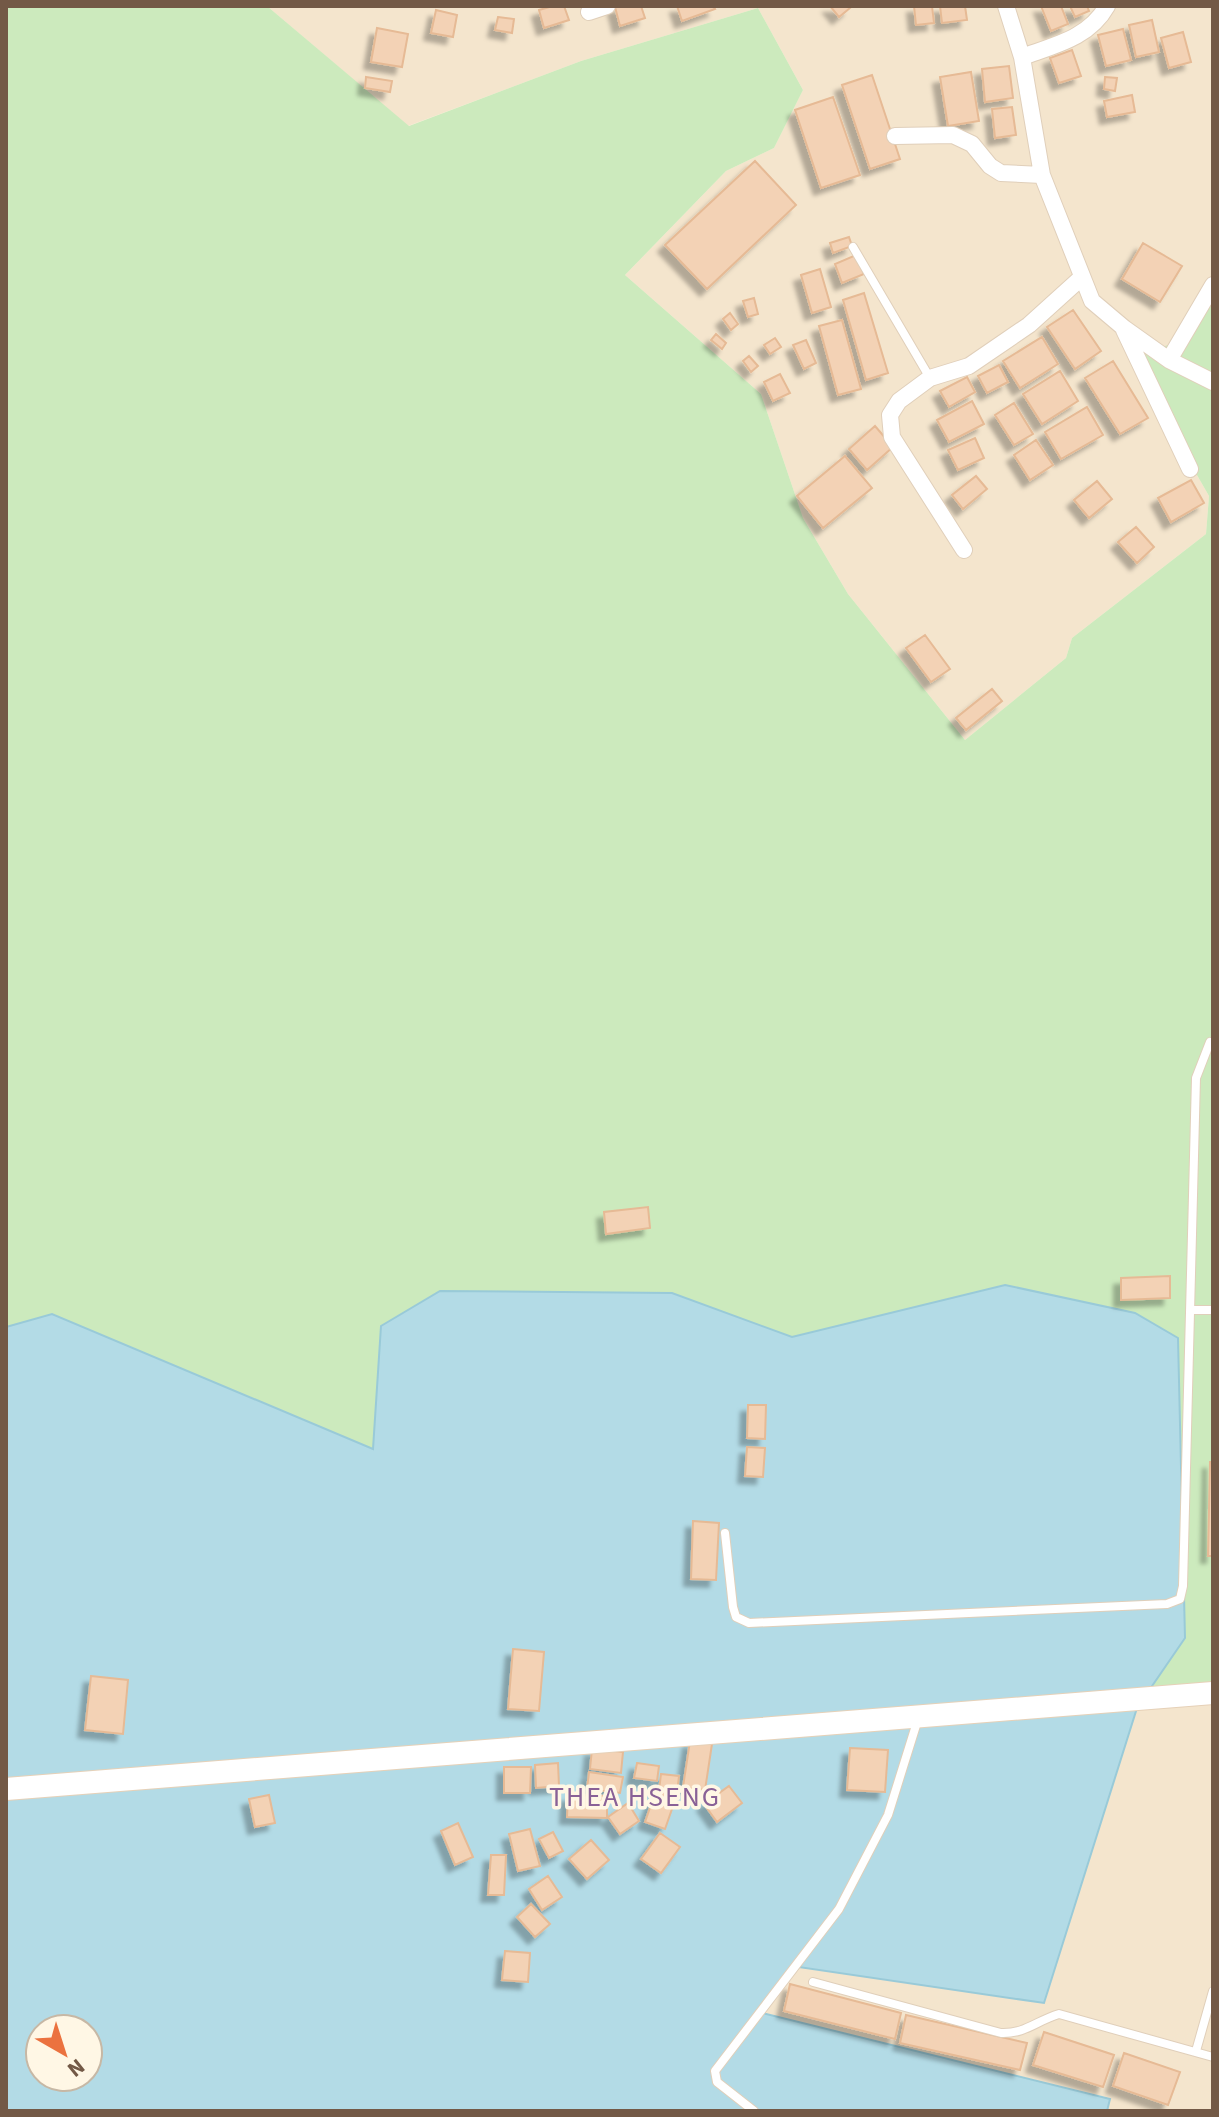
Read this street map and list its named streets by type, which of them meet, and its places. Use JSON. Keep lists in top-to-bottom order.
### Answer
{
  "districts": ["THEA HSENG"],
  "north": "bottom right"
}
